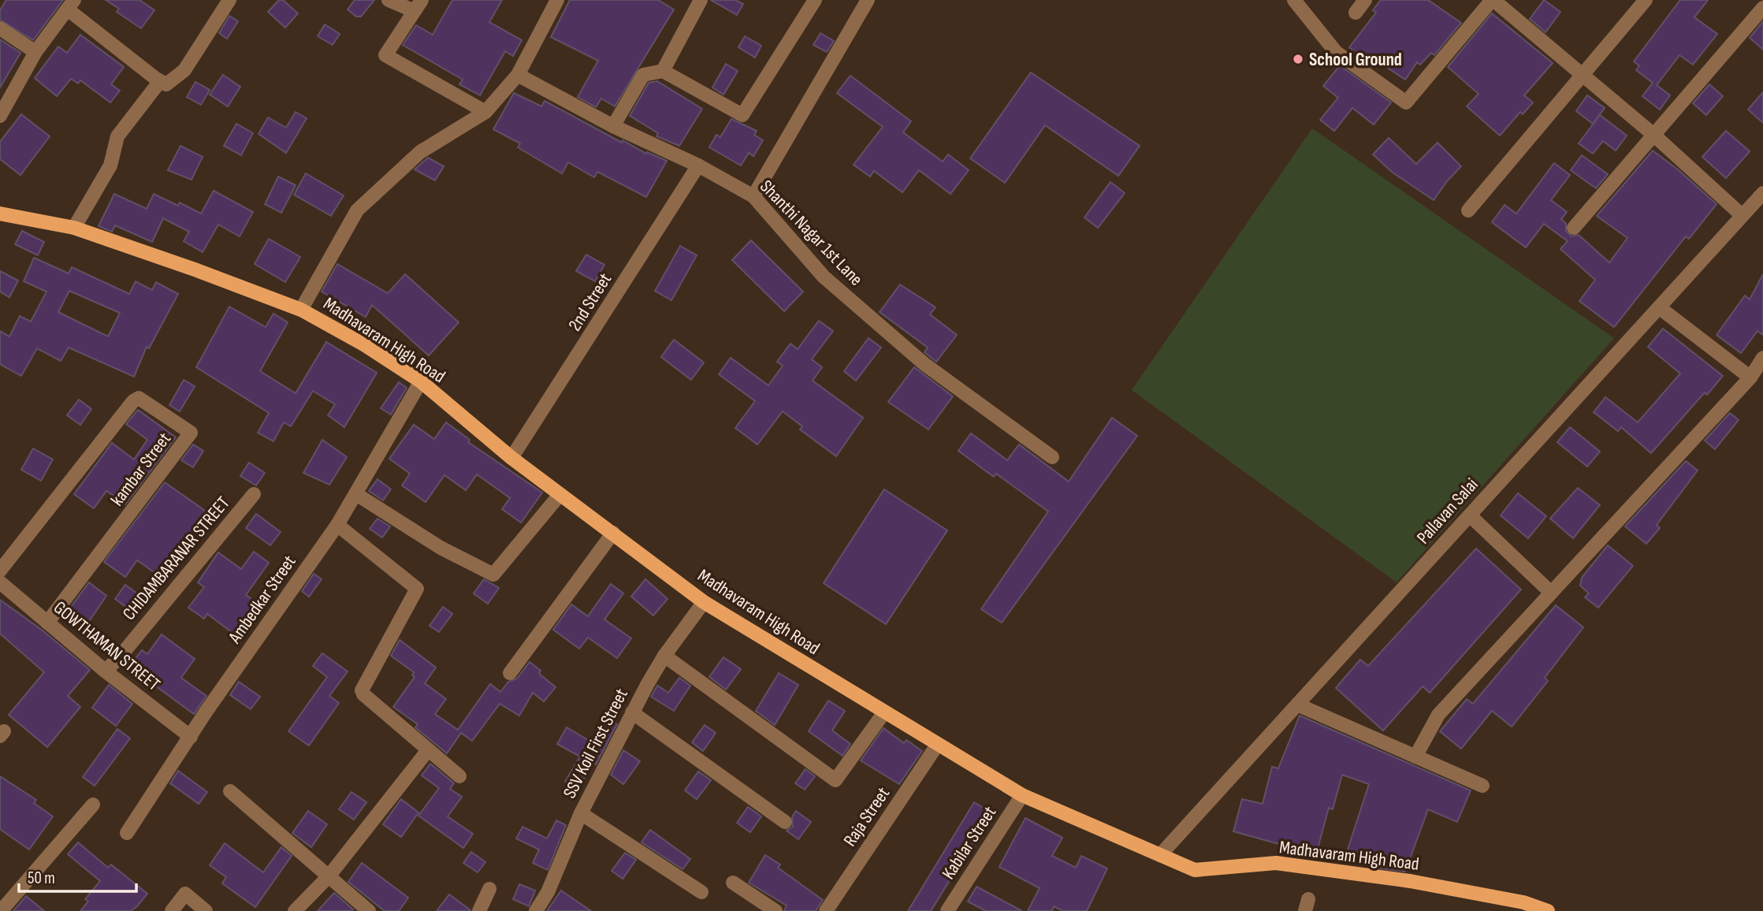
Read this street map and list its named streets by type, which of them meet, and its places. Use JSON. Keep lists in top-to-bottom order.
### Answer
{
  "streets": {
    "main road": ["Madhavaram High Road"],
    "street": [
      "Shanthi Nagar 1st Lane",
      "2nd Street",
      "kambar Street",
      "Pallavan Salai",
      "CHIDAMBARANAR STREET",
      "Ambedkar Street",
      "GOWTHAMAN STREET",
      "SSV Koil First Street",
      "Raja Street",
      "Kabilar Street"
    ]
  },
  "crossings": [
    ["Shanthi Nagar 1st Lane", "2nd Street"],
    ["2nd Street", "Madhavaram High Road"],
    ["Madhavaram High Road", "Pallavan Salai"],
    ["Madhavaram High Road", "Ambedkar Street"],
    ["Madhavaram High Road", "SSV Koil First Street"],
    ["Madhavaram High Road", "Raja Street"],
    ["Madhavaram High Road", "Kabilar Street"],
    ["kambar Street", "GOWTHAMAN STREET"],
    ["CHIDAMBARANAR STREET", "GOWTHAMAN STREET"],
    ["Ambedkar Street", "GOWTHAMAN STREET"]
  ],
  "places": ["School Ground"],
  "scale_bar": "50 m"
}
